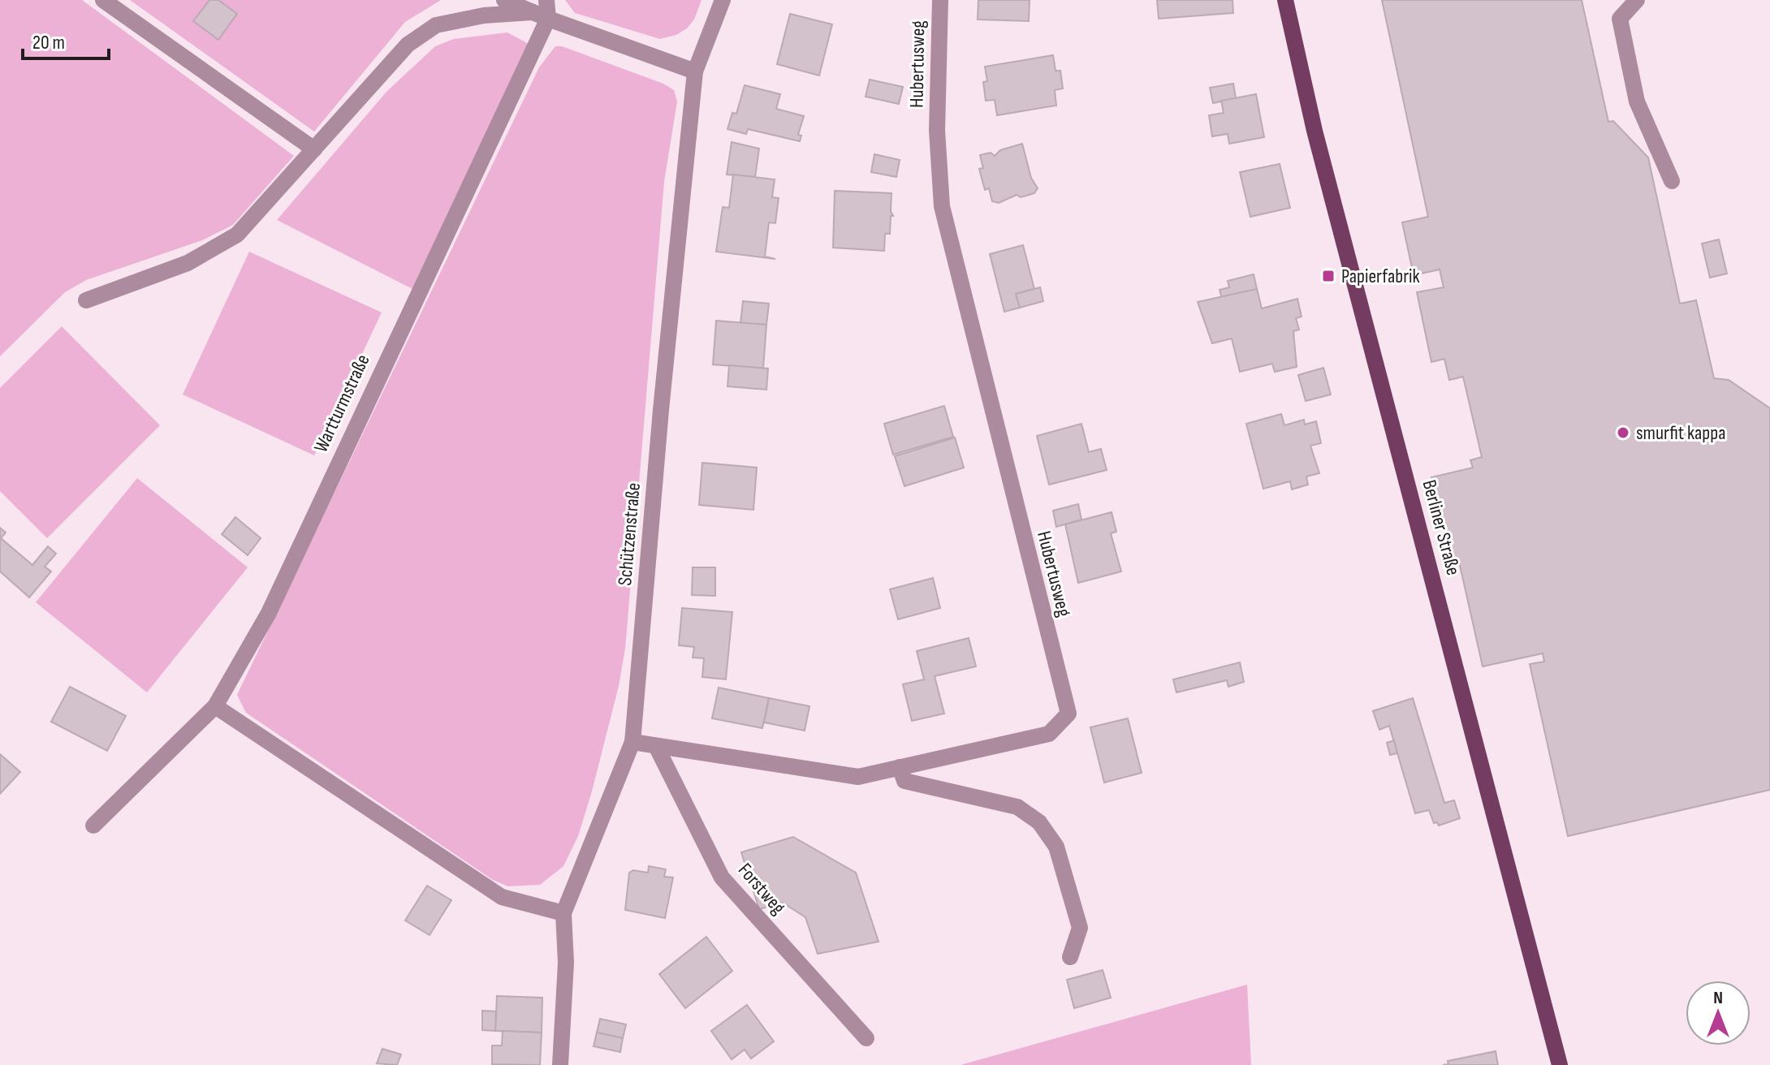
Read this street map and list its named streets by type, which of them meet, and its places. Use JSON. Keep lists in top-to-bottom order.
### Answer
{
  "streets": {
    "main road": ["Berliner Straße"],
    "street": [
      "Hubertusweg",
      "Wartturmstraße",
      "Schützenstraße",
      "Forstweg"
    ]
  },
  "crossings": [
    ["Hubertusweg", "Schützenstraße"],
    ["Hubertusweg", "Forstweg"]
  ],
  "places": {
    "transit": ["Papierfabrik"],
    "other": ["smurfit kappa"]
  },
  "scale_bar": "20 m",
  "north": "top"
}
